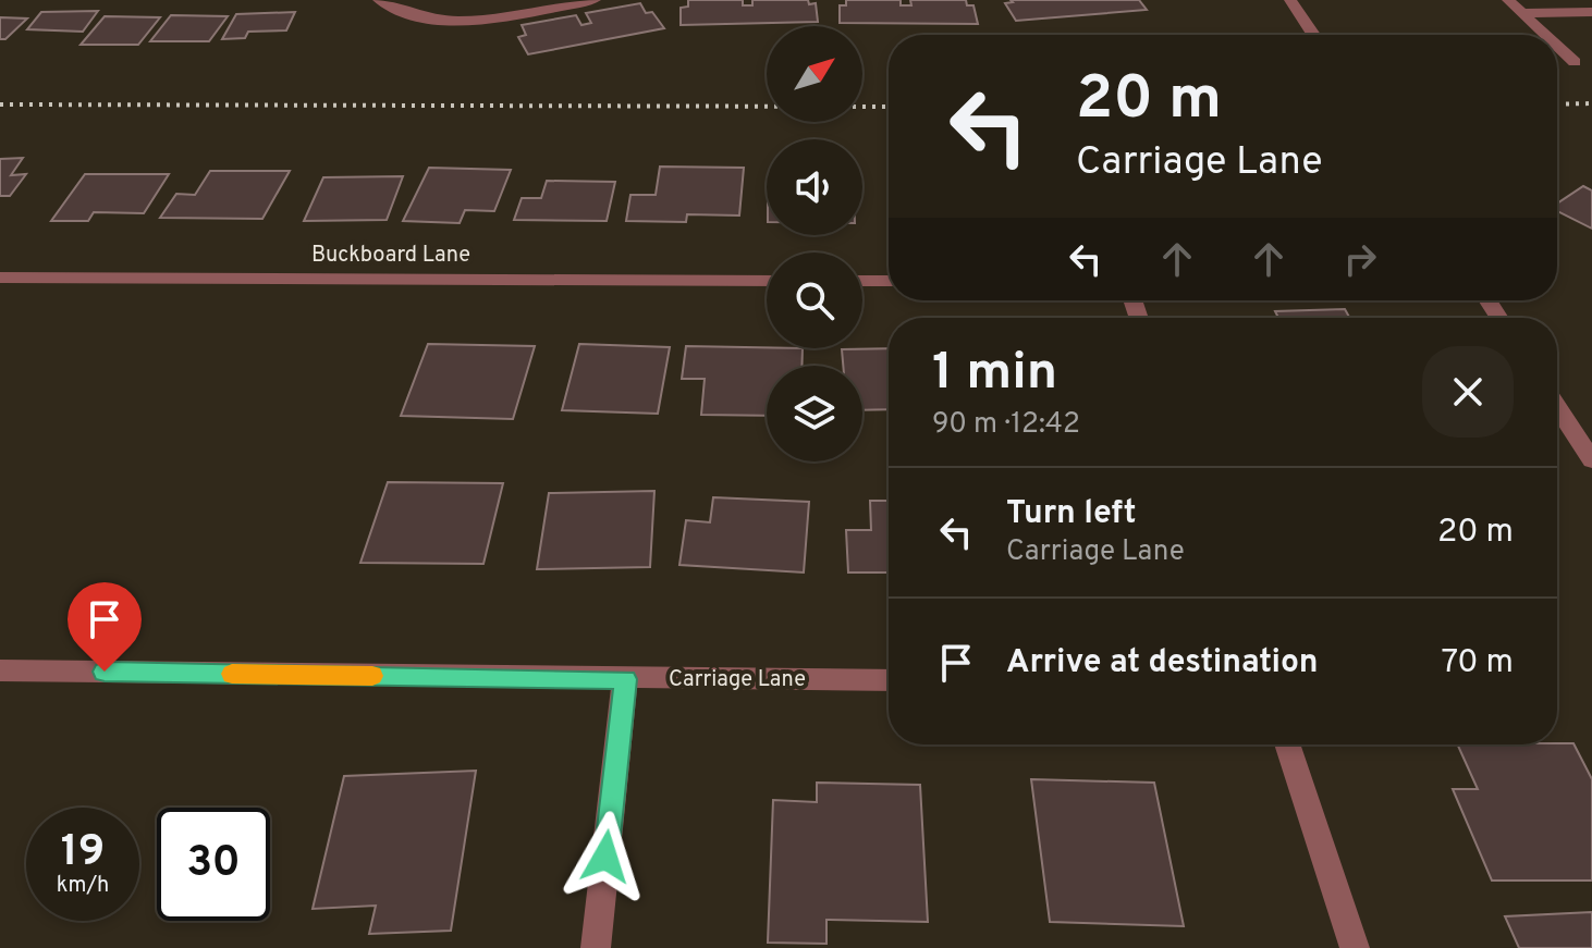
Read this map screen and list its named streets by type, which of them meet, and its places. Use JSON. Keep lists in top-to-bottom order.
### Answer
{
  "streets": {
    "street": ["Buckboard Lane", "Carriage Lane"]
  },
  "north": "top right",
  "page": {
    "turn": ["20 m", "Carriage Lane"],
    "heading": ["1 min", "90 m · 12:42"],
    "list": [
      {
        "name": "Turn left",
        "note": "Carriage Lane",
        "value": "20 m"
      },
      {
        "name": "Arrive at destination",
        "value": "70 m"
      }
    ],
    "speed": "19 km/h",
    "limit": "30"
  }
}
